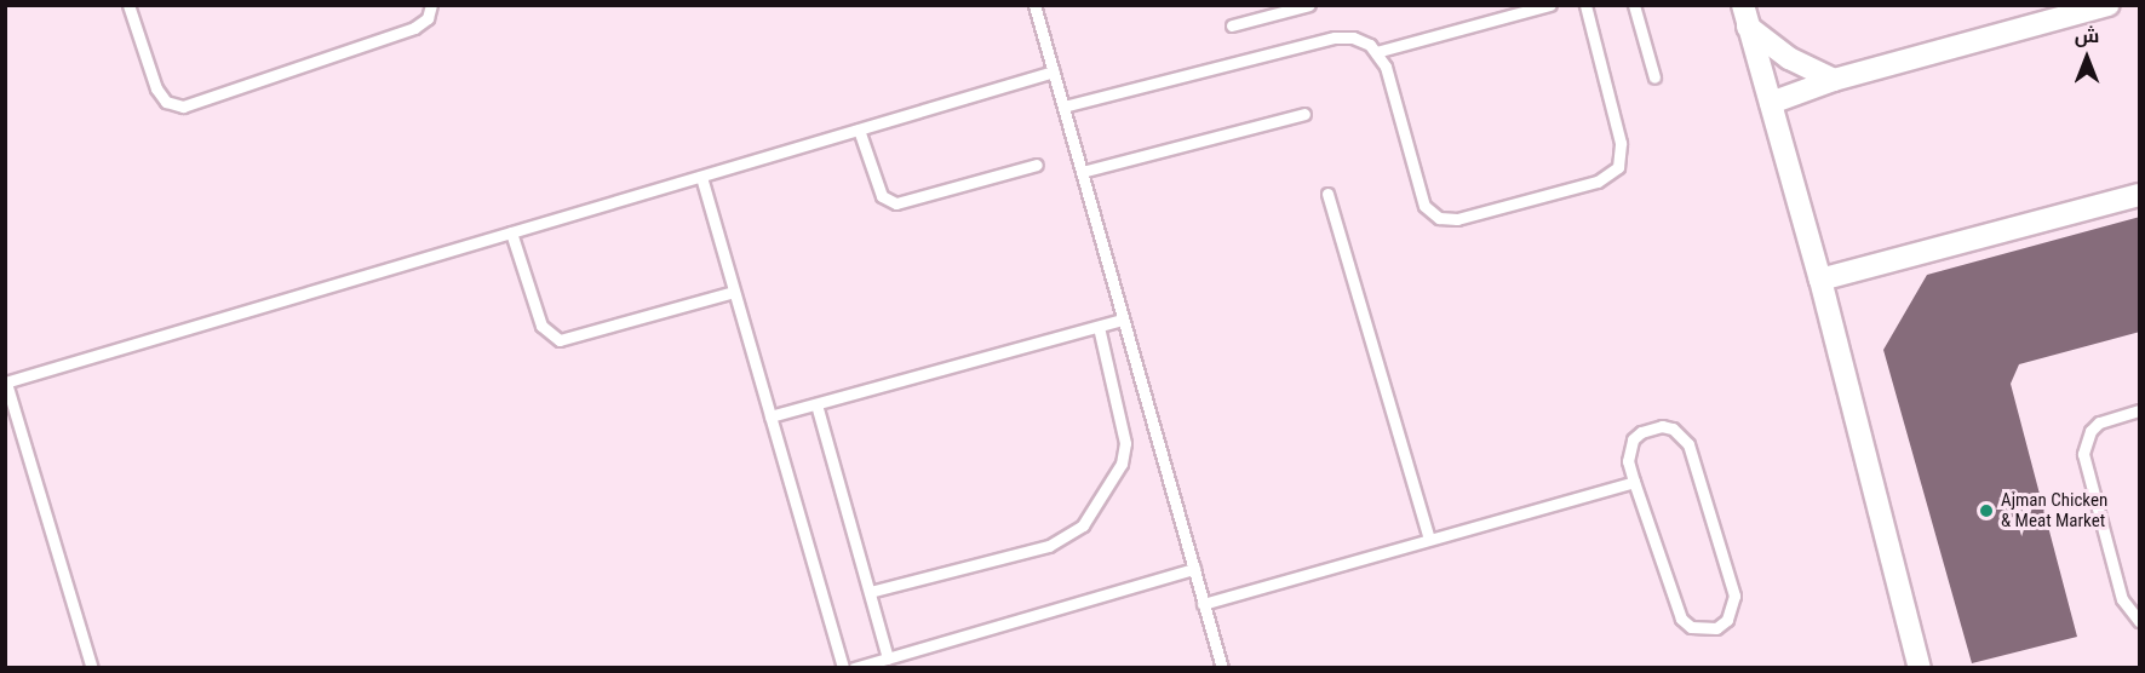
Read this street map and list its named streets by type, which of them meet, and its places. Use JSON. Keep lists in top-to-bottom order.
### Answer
{
  "places": ["Ajman Chicken & Meat Market"],
  "north": "top"
}
